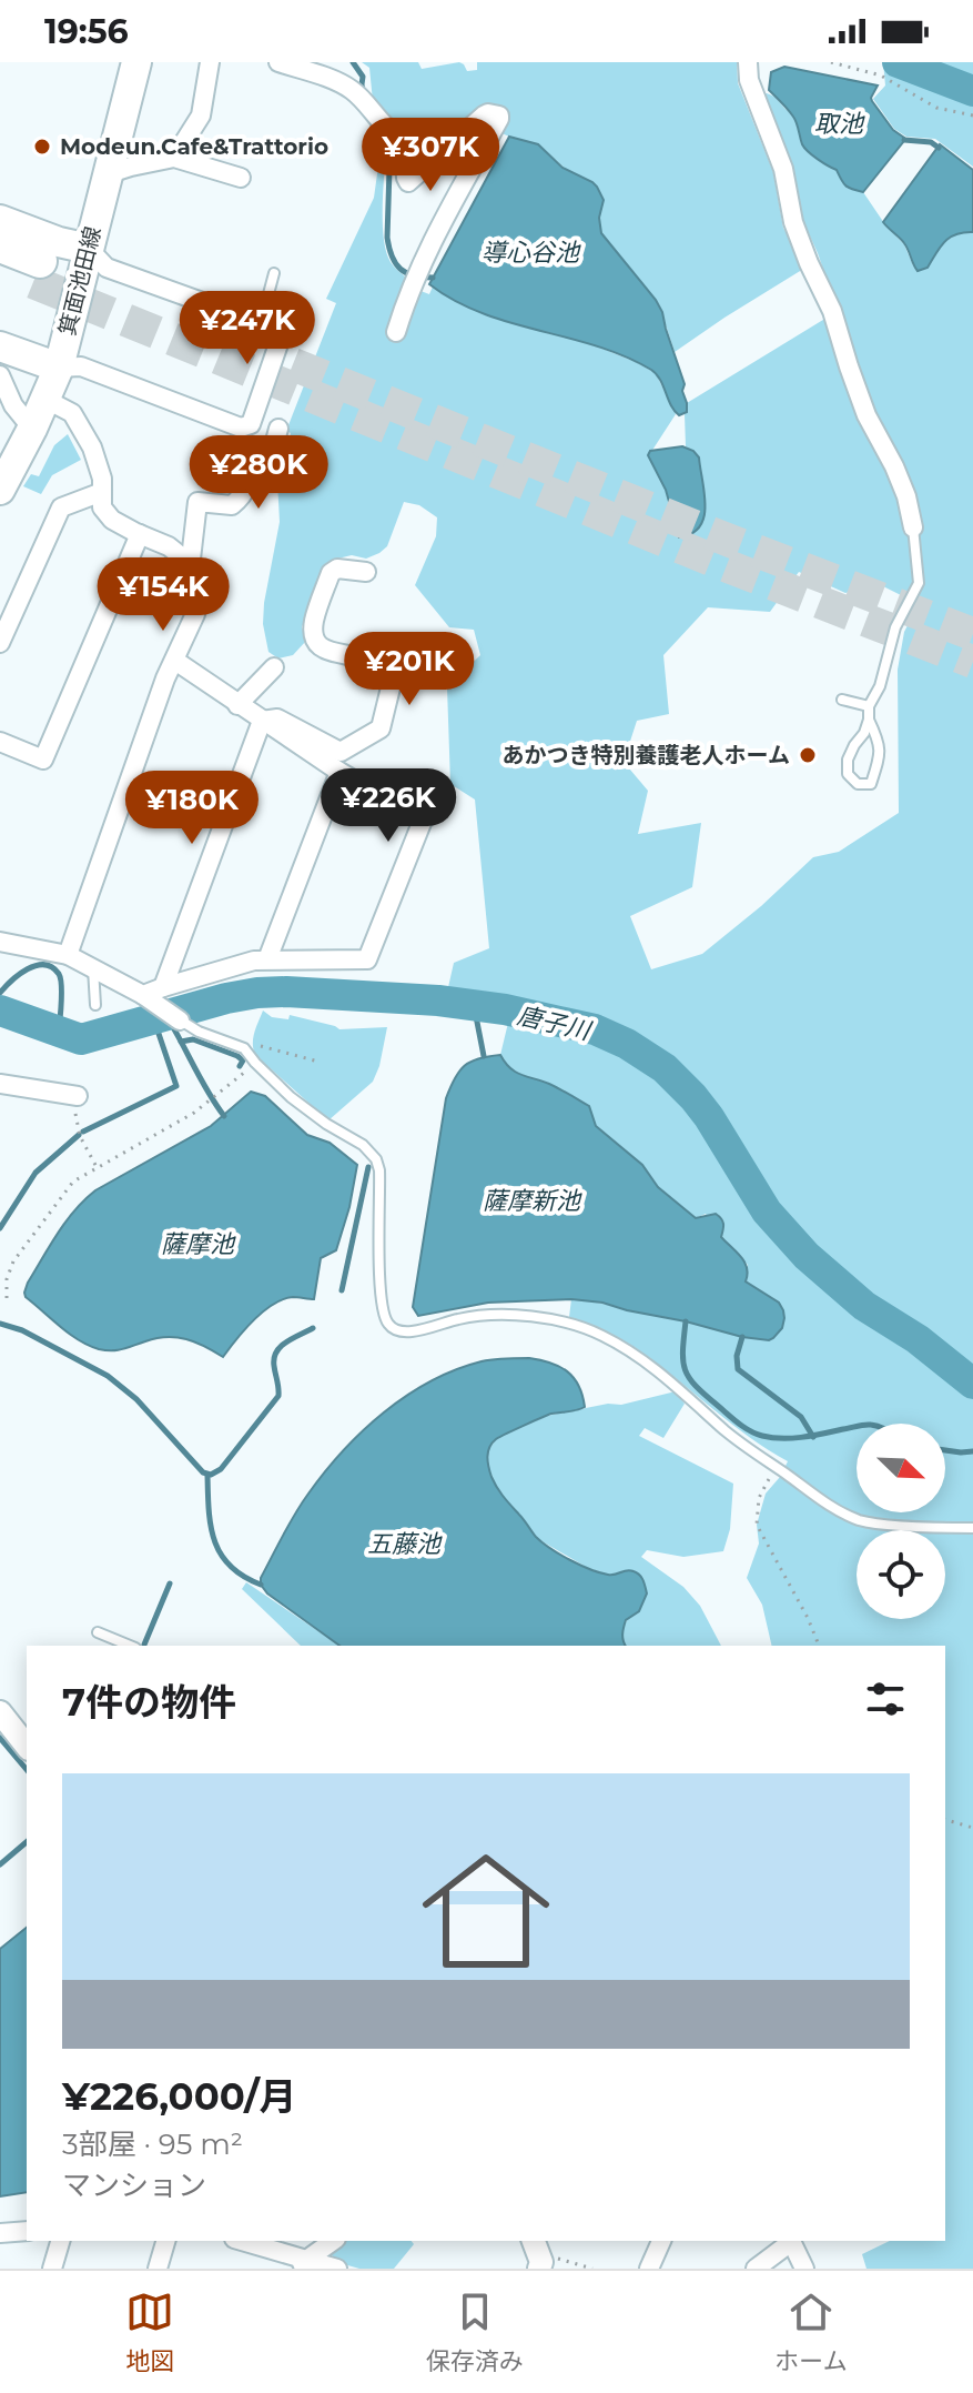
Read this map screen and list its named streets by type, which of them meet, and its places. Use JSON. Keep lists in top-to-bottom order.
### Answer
{
  "streets": {
    "main road": ["箕面池田線"]
  },
  "water": [
    "取池",
    "導心谷池",
    "唐子川",
    "薩摩新池",
    "薩摩池",
    "五藤池"
  ],
  "places": ["Modeun.Cafe&Trattorio", "あかつき特別養護老人ホーム"],
  "north": "bottom right",
  "page": {
    "status": "19:56",
    "price": [
      "¥307K",
      "¥247K",
      "¥280K",
      "¥154K",
      "¥201K",
      "¥226K",
      "¥180K"
    ],
    "heading": "7件の物件",
    "list": [
      {
        "name": "¥226,000/月",
        "note": "3部屋 · 95 m² · マンション"
      }
    ],
    "tabs": ["地図", "保存済み", "ホーム"]
  }
}
